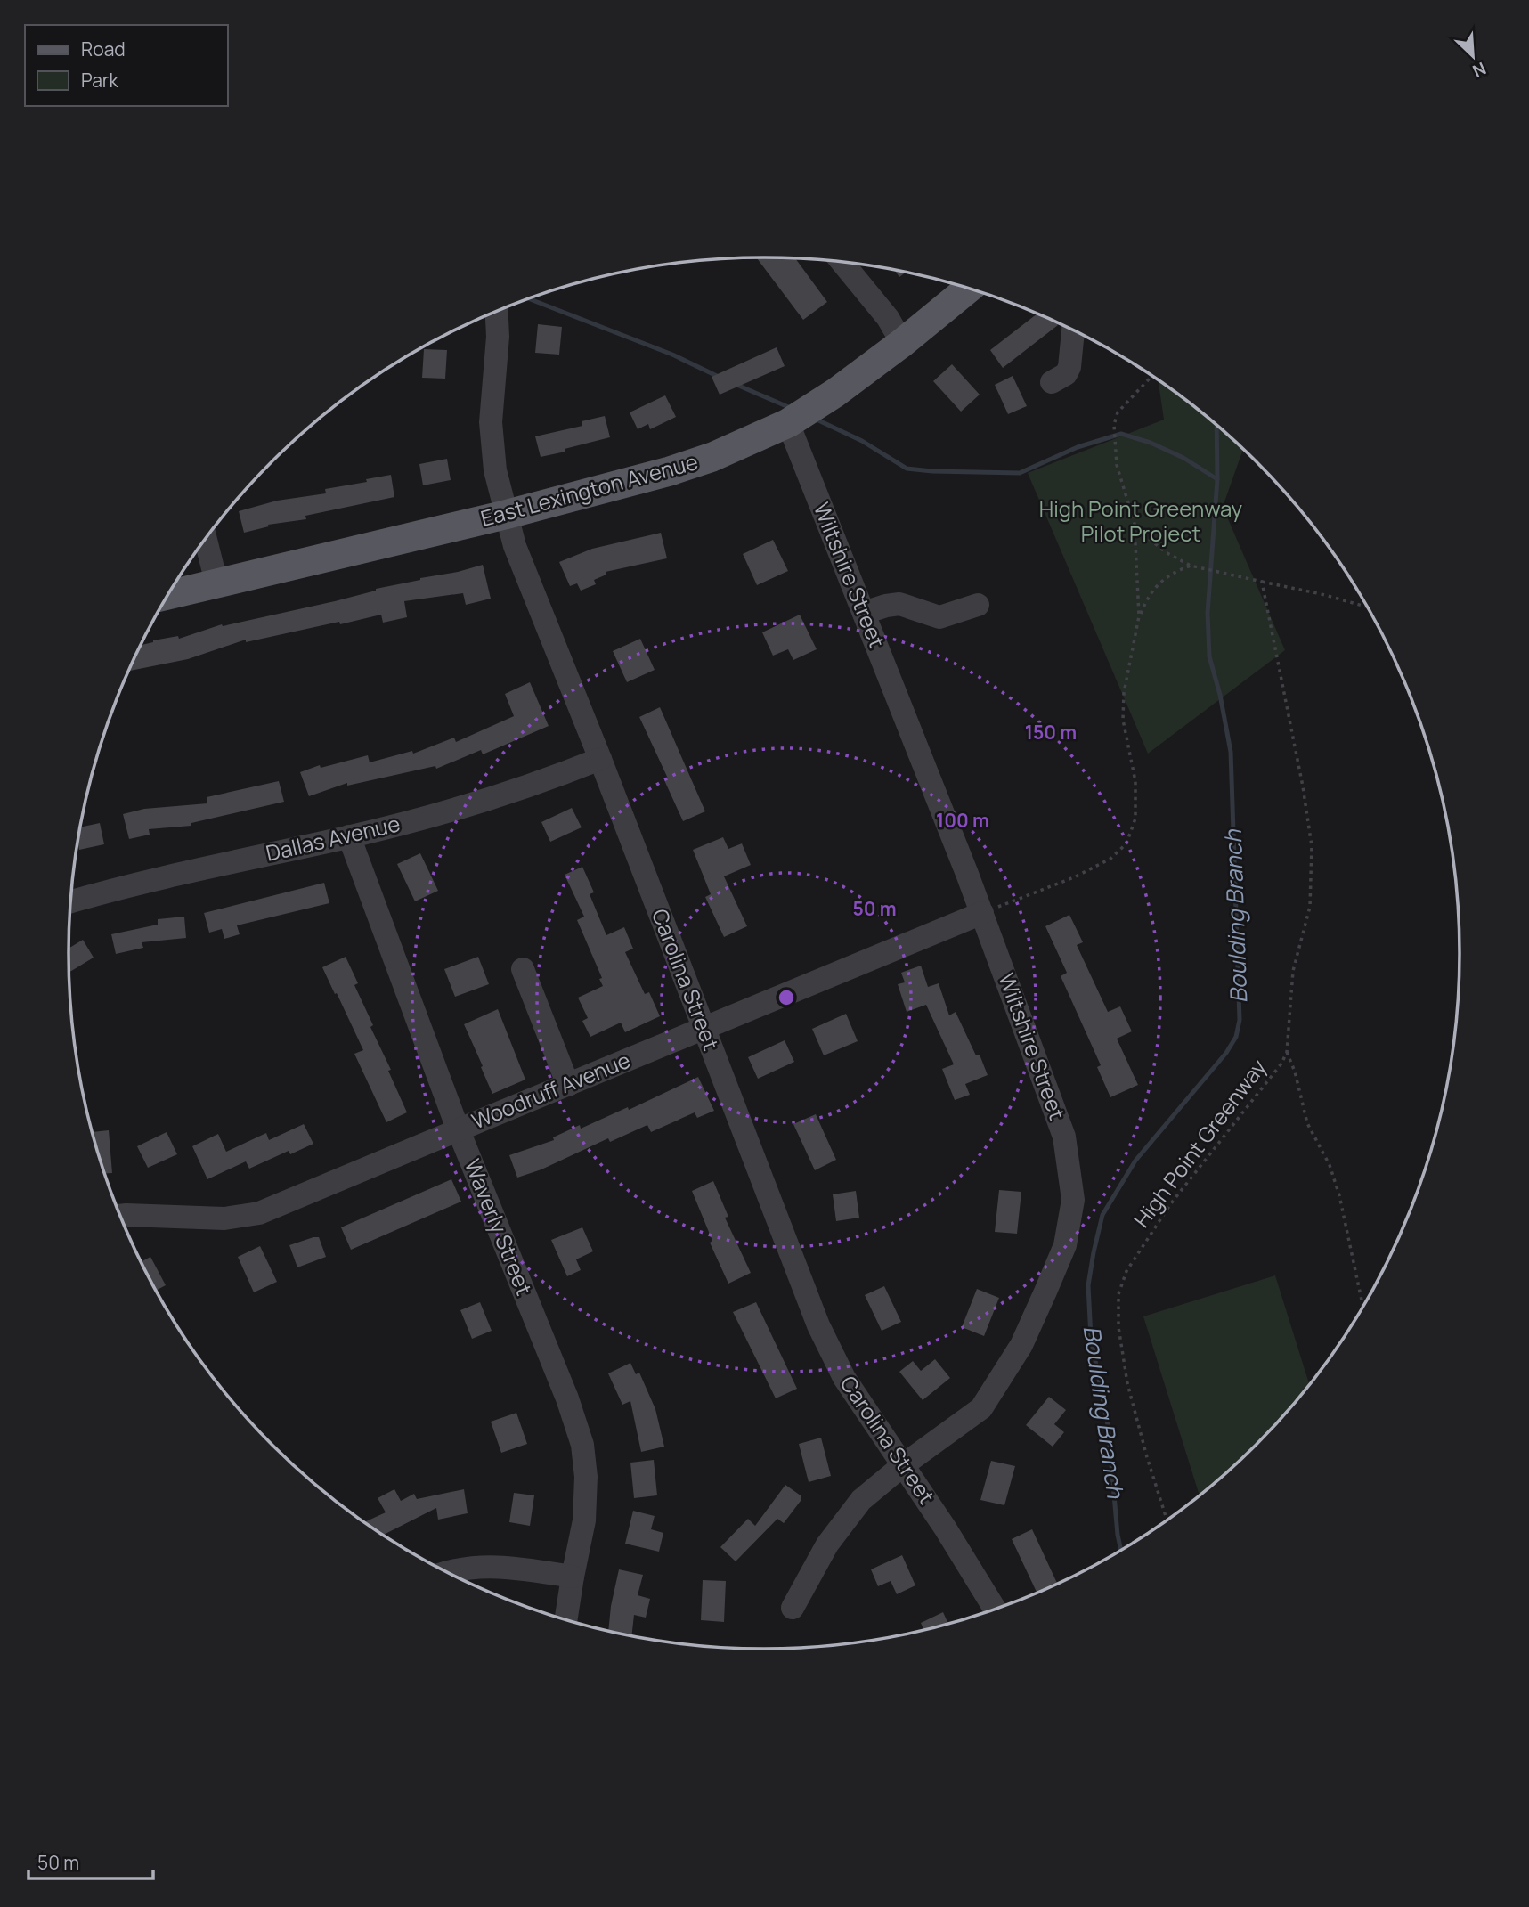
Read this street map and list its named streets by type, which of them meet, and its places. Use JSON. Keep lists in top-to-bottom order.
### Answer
{
  "streets": {
    "main road": ["East Lexington Avenue"],
    "street": [
      "Wiltshire Street",
      "Dallas Avenue",
      "Carolina Street",
      "Woodruff Avenue",
      "Waverly Street"
    ],
    "path": ["High Point Greenway"]
  },
  "crossings": [
    ["East Lexington Avenue", "Wiltshire Street"],
    ["East Lexington Avenue", "Carolina Street"],
    ["Wiltshire Street", "Carolina Street"],
    ["Wiltshire Street", "Woodruff Avenue"],
    ["Dallas Avenue", "Carolina Street"],
    ["Dallas Avenue", "Waverly Street"],
    ["Carolina Street", "Woodruff Avenue"],
    ["Woodruff Avenue", "Waverly Street"]
  ],
  "water": ["Boulding Branch"],
  "parks": ["High Point Greenway Pilot Project"],
  "legend": ["Road", "Park"],
  "scale_bar": "50 m",
  "north": "bottom right",
  "rings": ["150 m", "100 m", "50 m"]
}
